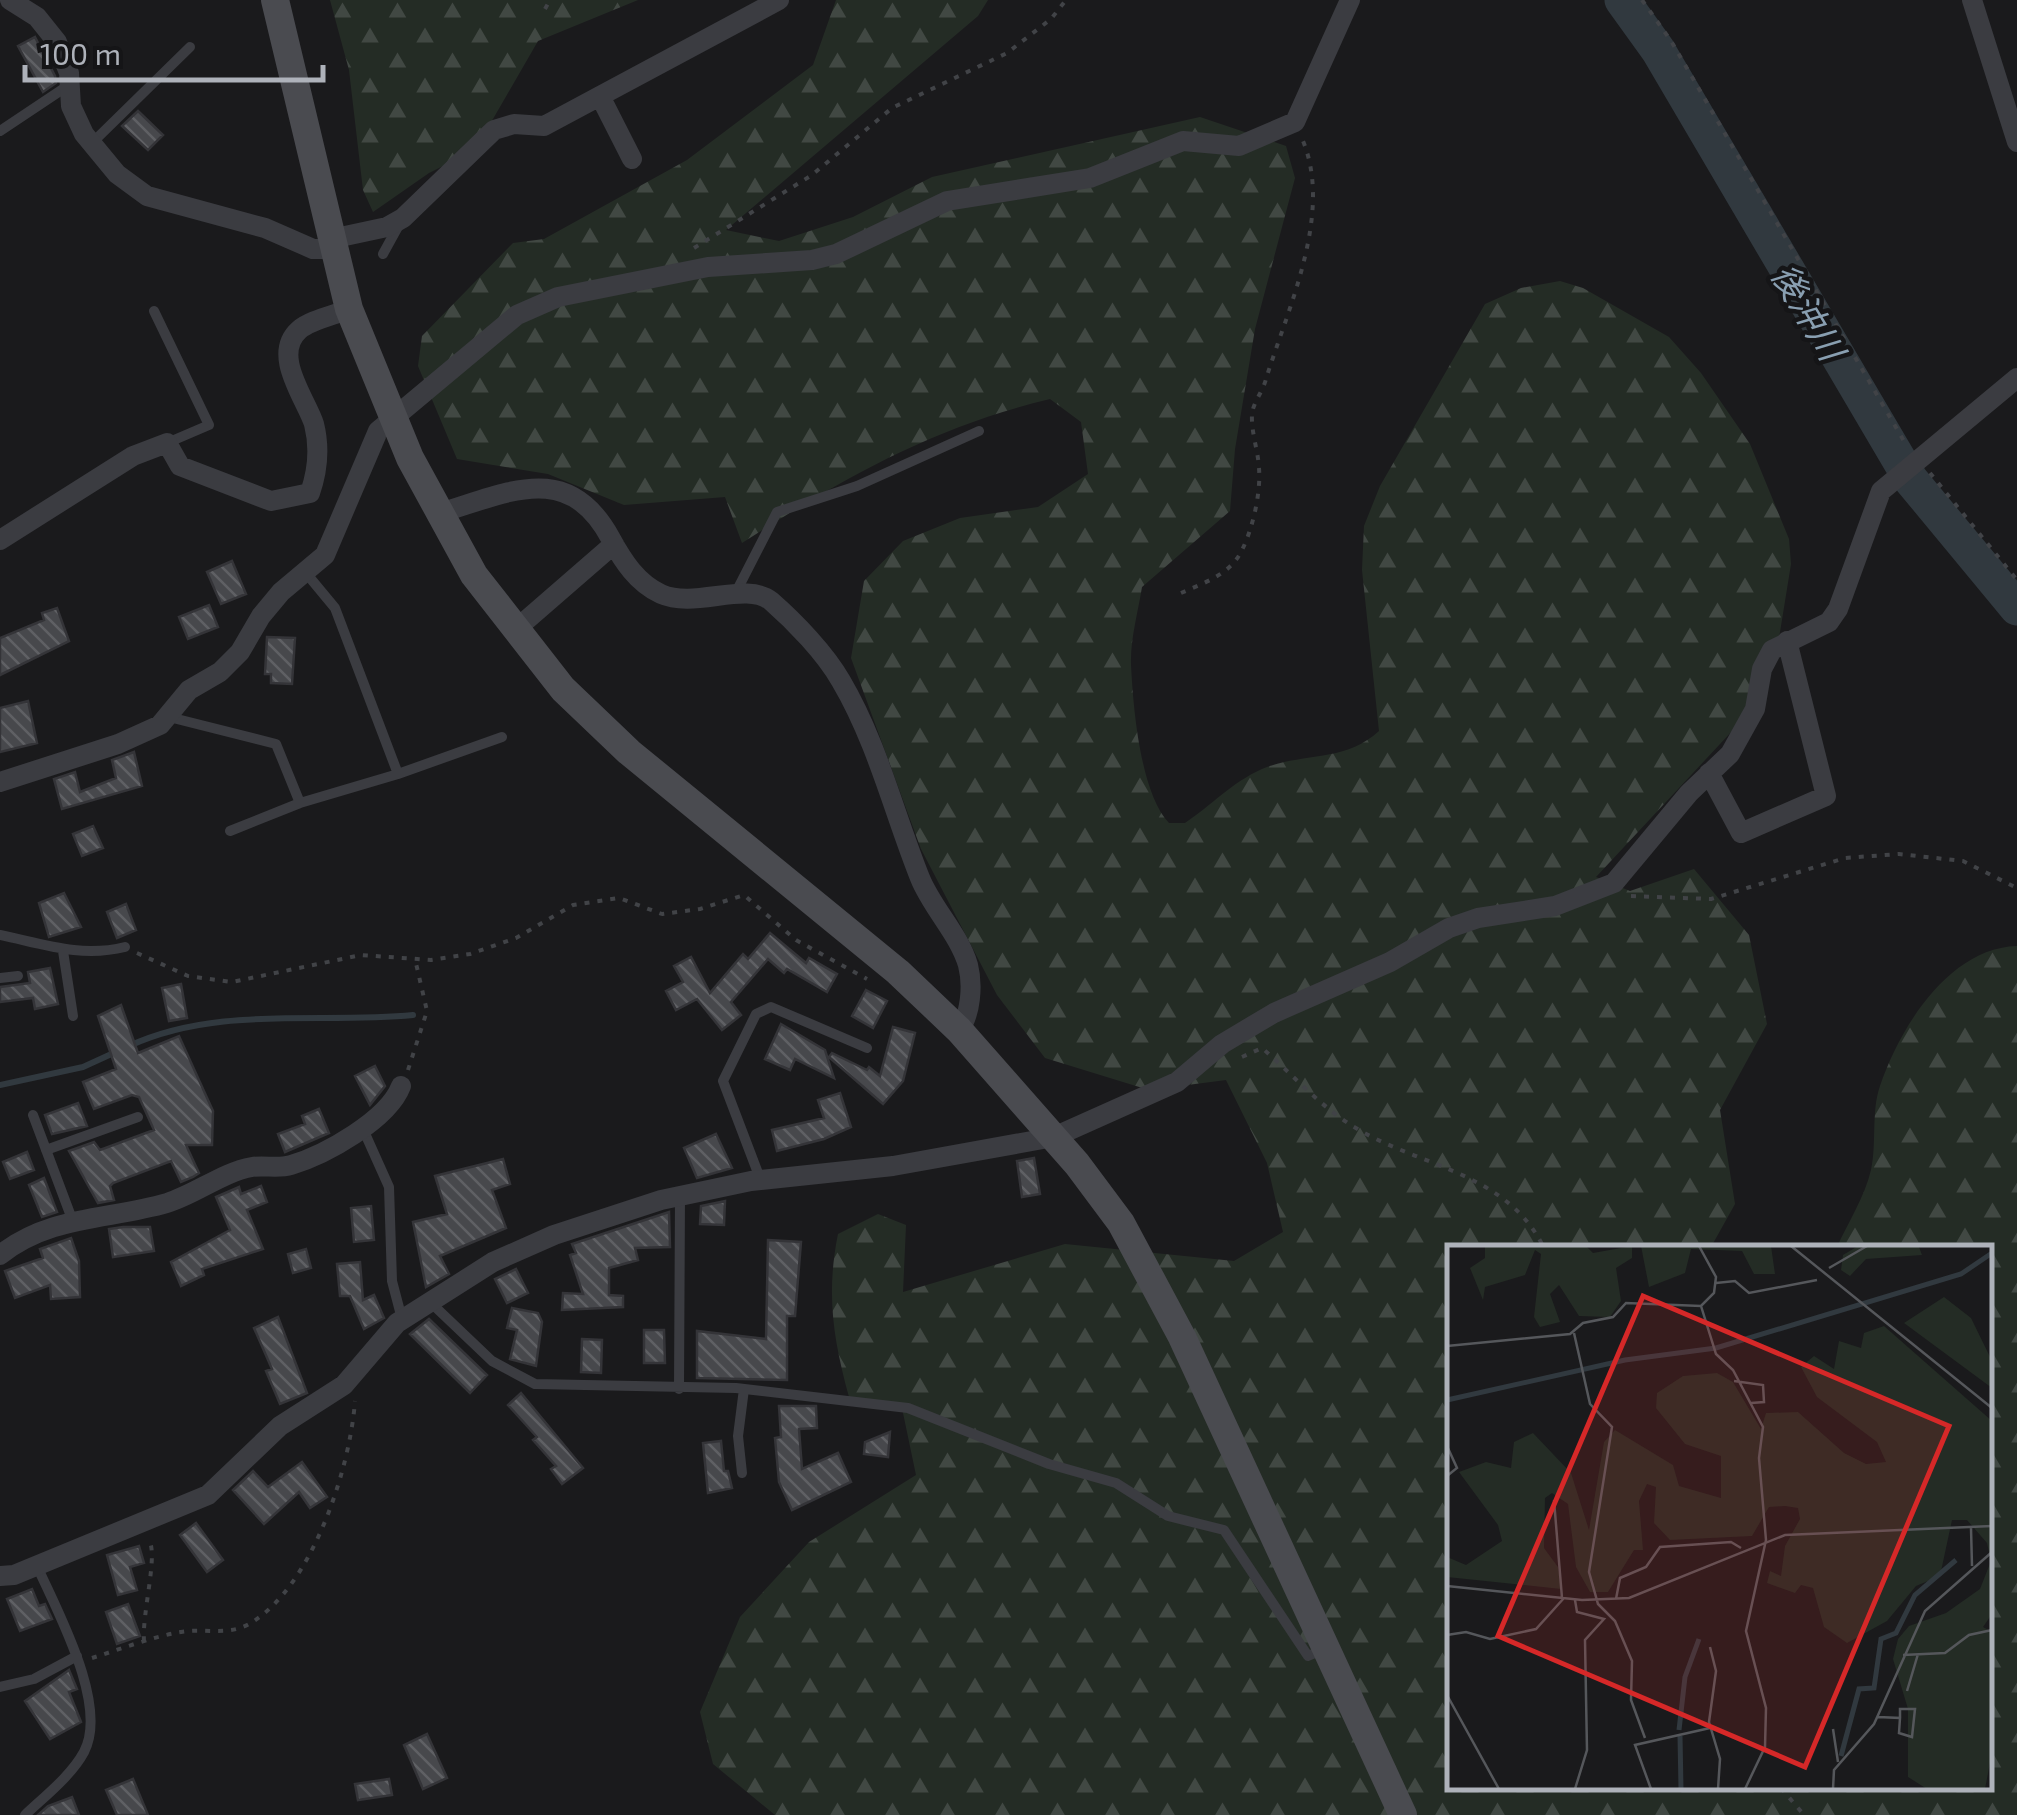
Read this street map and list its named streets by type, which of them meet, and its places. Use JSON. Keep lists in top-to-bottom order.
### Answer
{
  "water": ["後沖川"],
  "scale_bar": "100 m"
}
